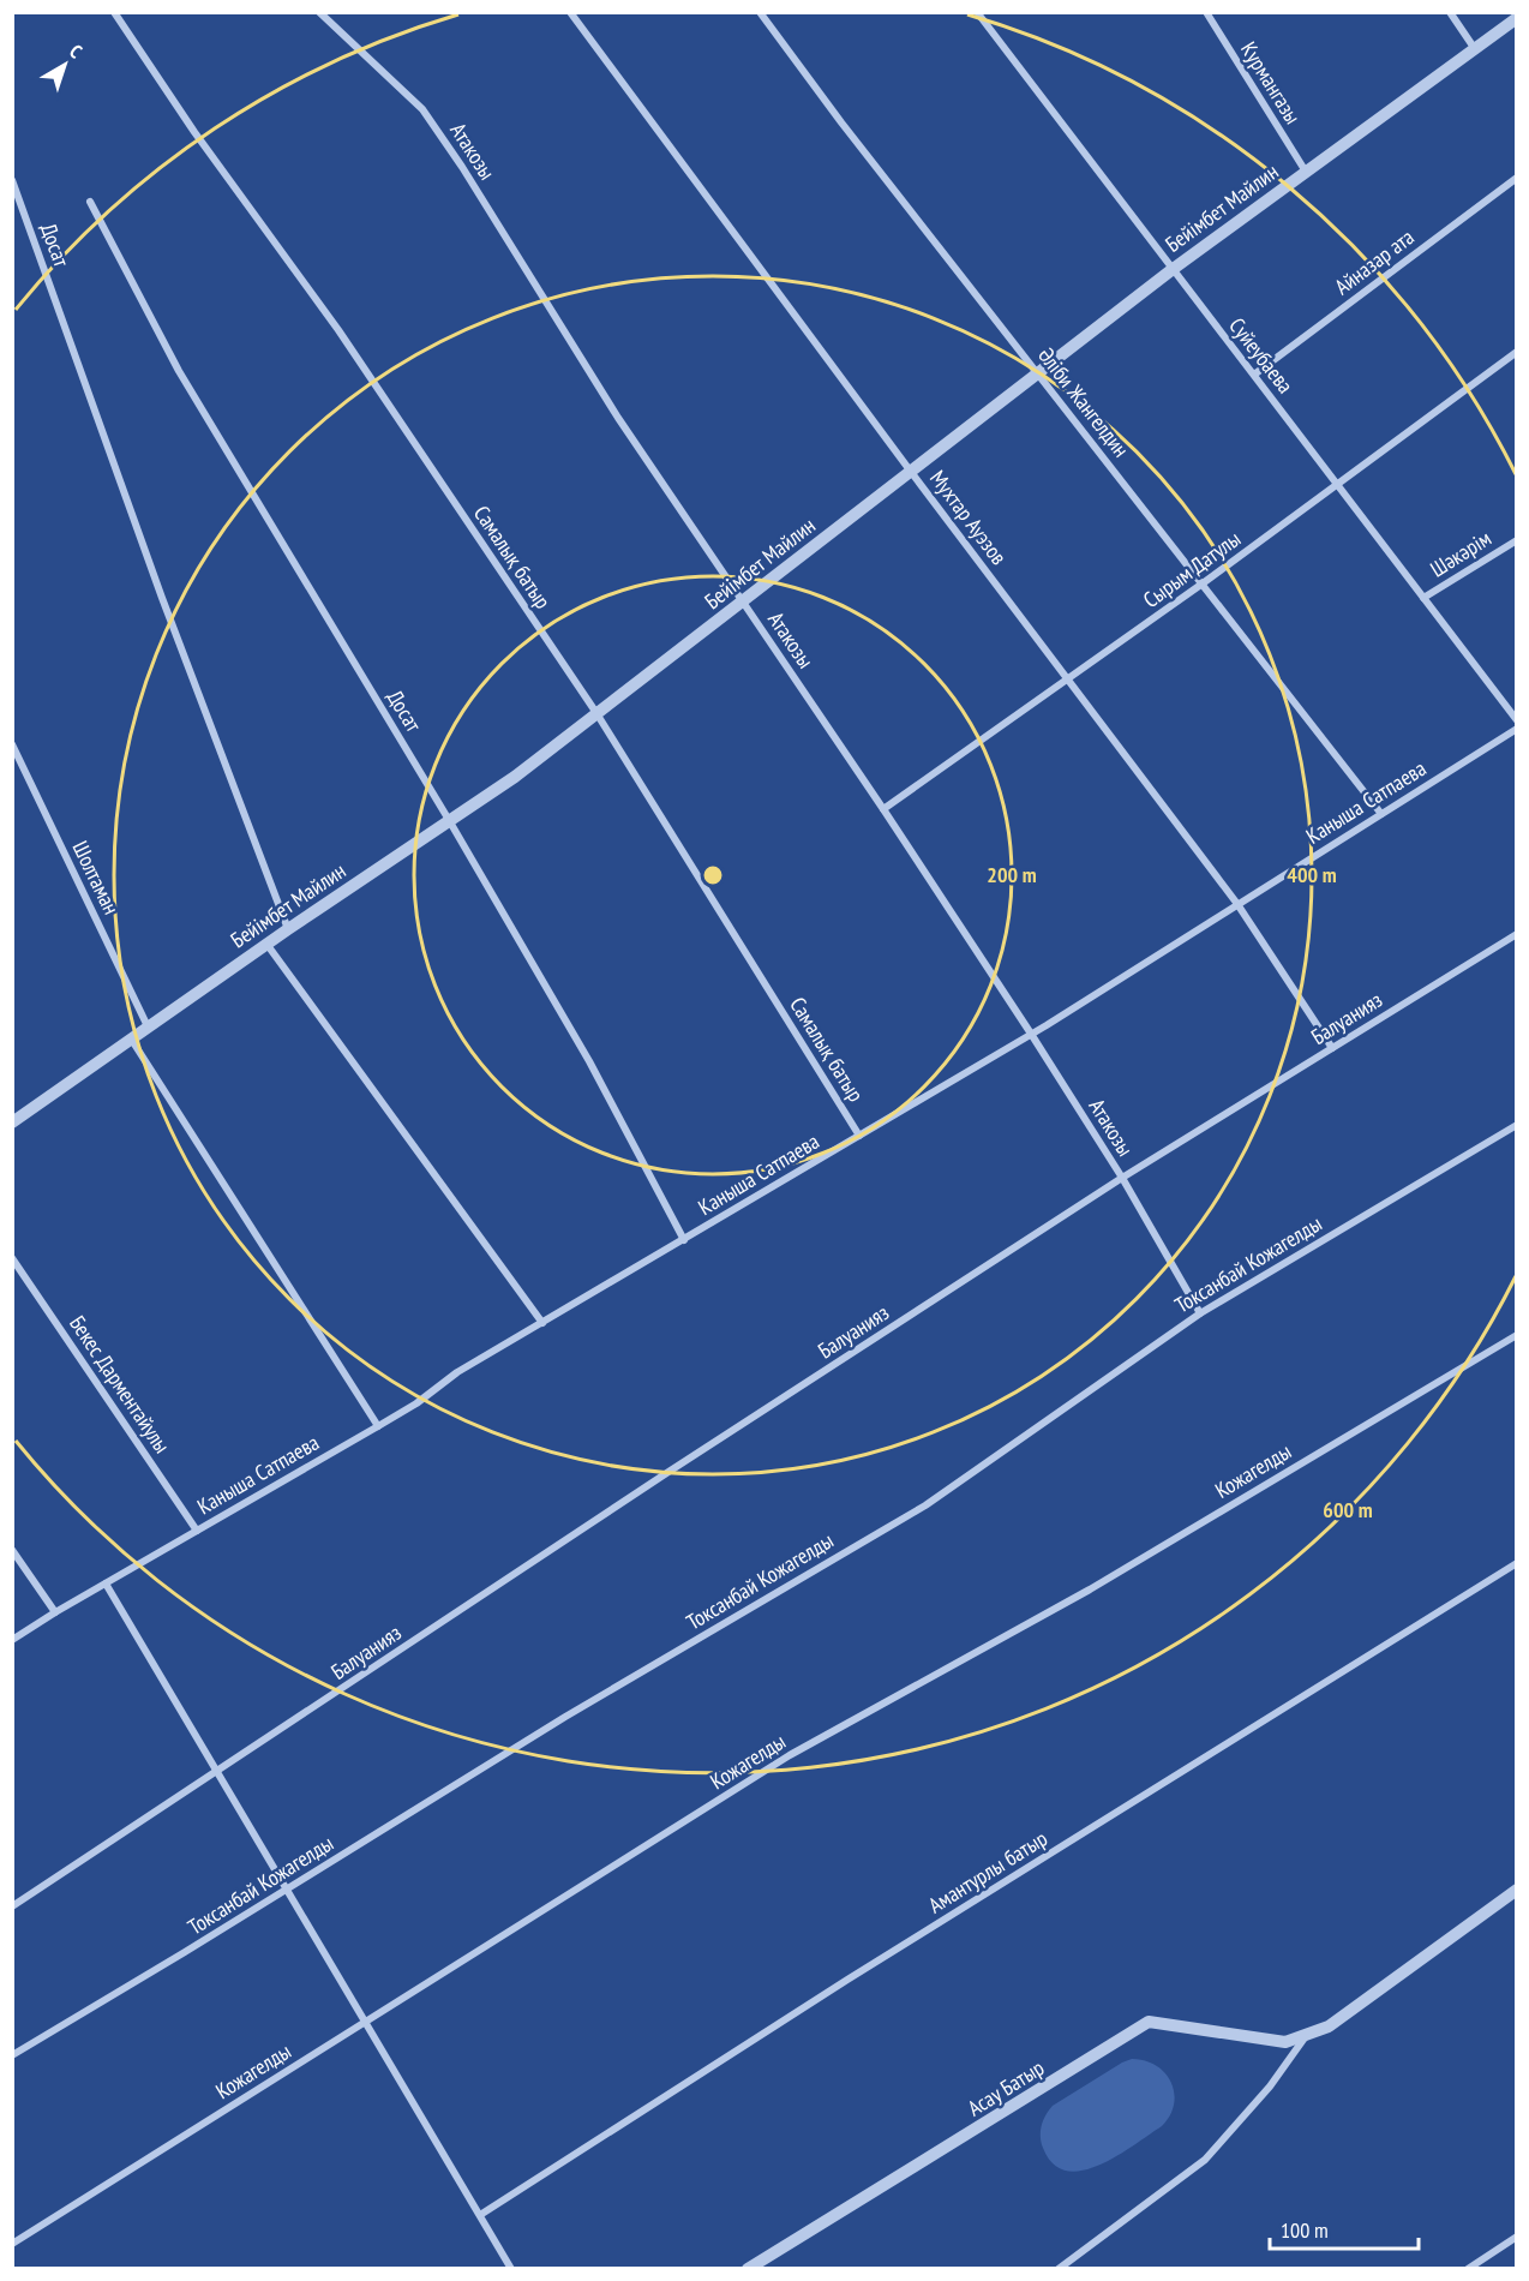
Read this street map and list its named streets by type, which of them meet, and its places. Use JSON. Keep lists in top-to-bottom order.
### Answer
{
  "streets": {
    "street": [
      "Курмангазы",
      "Атакозы",
      "Бейімбет Майлин",
      "Досат",
      "Айназар ата",
      "Суйеубаева",
      "Әліби Жангелдин",
      "Мухтар Ауэзов",
      "Шәкәрім",
      "Самалық батыр",
      "Сырым Датулы",
      "Каныша Сатпаева",
      "Шолтаман",
      "Балуанияз",
      "Токсанбай Кожагелды",
      "Бекес Дарментайулы",
      "Кожагелды",
      "Амантурлы батыр",
      "Асау Батыр"
    ]
  },
  "crossings": [
    ["Курмангазы", "Бейімбет Майлин"],
    ["Атакозы", "Бейімбет Майлин"],
    ["Атакозы", "Сырым Датулы"],
    ["Атакозы", "Каныша Сатпаева"],
    ["Атакозы", "Балуанияз"],
    ["Атакозы", "Токсанбай Кожагелды"],
    ["Бейімбет Майлин", "Досат"],
    ["Бейімбет Майлин", "Суйеубаева"],
    ["Бейімбет Майлин", "Әліби Жангелдин"],
    ["Бейімбет Майлин", "Мухтар Ауэзов"],
    ["Бейімбет Майлин", "Самалық батыр"],
    ["Бейімбет Майлин", "Шолтаман"],
    ["Досат", "Каныша Сатпаева"],
    ["Айназар ата", "Суйеубаева"],
    ["Суйеубаева", "Шәкәрім"],
    ["Суйеубаева", "Сырым Датулы"],
    ["Әліби Жангелдин", "Сырым Датулы"],
    ["Әліби Жангелдин", "Каныша Сатпаева"],
    ["Мухтар Ауэзов", "Сырым Датулы"],
    ["Мухтар Ауэзов", "Каныша Сатпаева"],
    ["Мухтар Ауэзов", "Балуанияз"],
    ["Самалық батыр", "Каныша Сатпаева"],
    ["Каныша Сатпаева", "Бекес Дарментайулы"]
  ],
  "scale_bar": "100 m",
  "north": "top right",
  "rings": ["200 m", "400 m", "600 m"]
}
